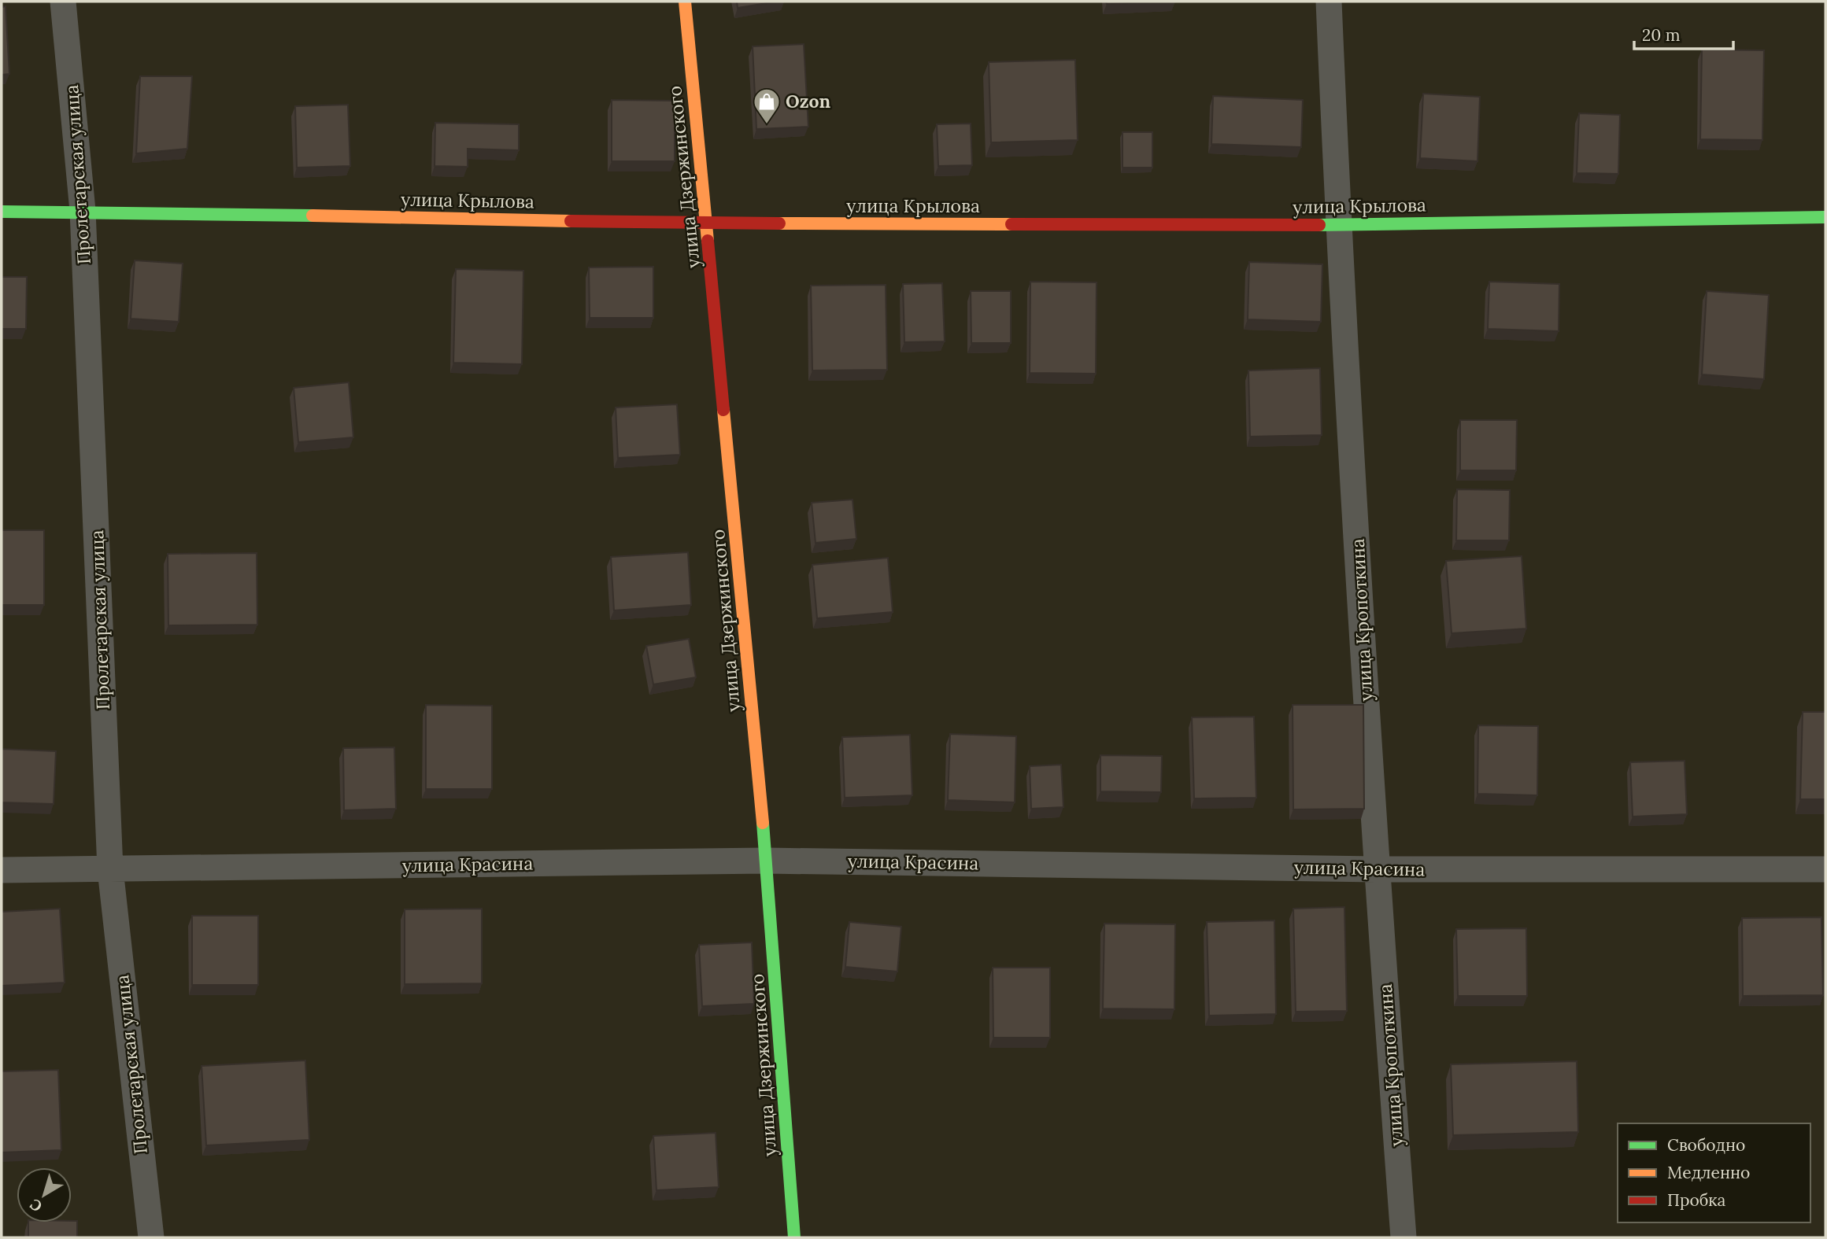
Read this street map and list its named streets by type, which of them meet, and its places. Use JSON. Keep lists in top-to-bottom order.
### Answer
{
  "streets": {
    "street": [
      "Пролетарская улица",
      "улица Дзержинского",
      "улица Крылова",
      "улица Кропоткина",
      "улица Красина"
    ]
  },
  "crossings": [
    ["Пролетарская улица", "улица Крылова"],
    ["Пролетарская улица", "улица Красина"],
    ["улица Дзержинского", "улица Крылова"],
    ["улица Дзержинского", "улица Красина"],
    ["улица Крылова", "улица Кропоткина"],
    ["улица Кропоткина", "улица Красина"]
  ],
  "places": {
    "shop": ["Ozon"]
  },
  "legend": ["Свободно", "Медленно", "Пробка"],
  "scale_bar": "20 m",
  "north": "bottom left"
}
